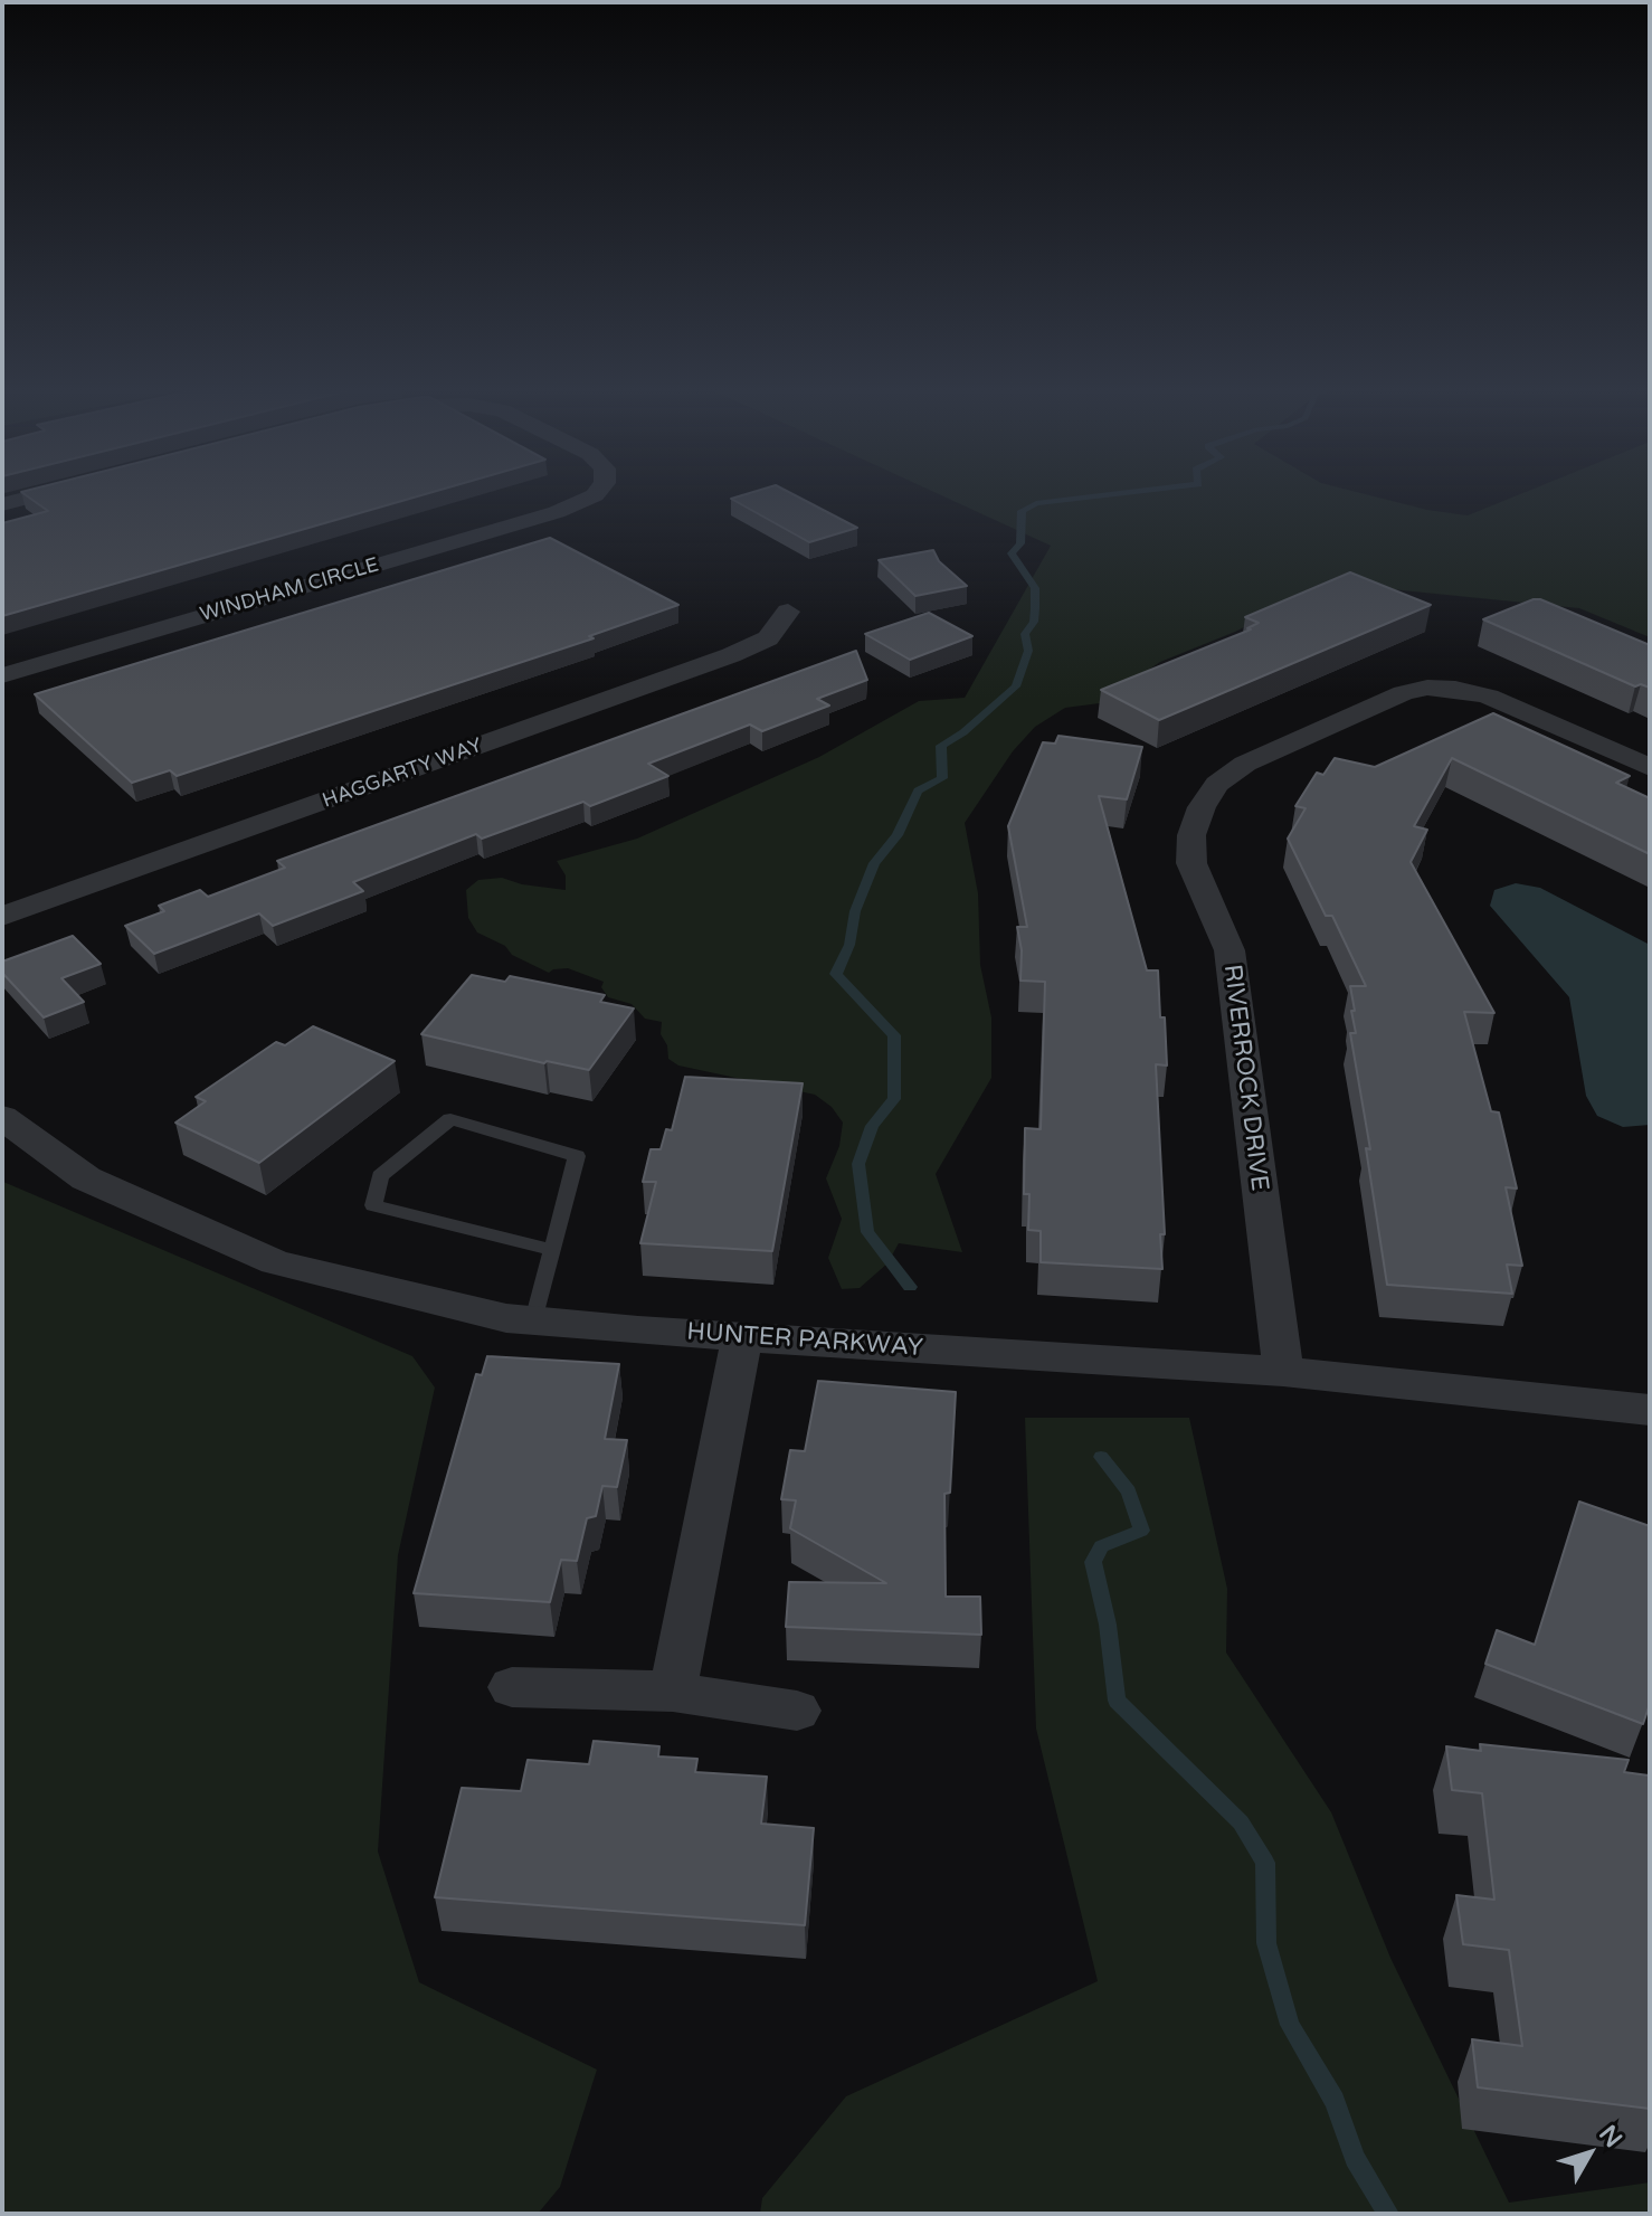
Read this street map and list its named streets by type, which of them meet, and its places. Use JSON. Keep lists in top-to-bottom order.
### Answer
{
  "streets": {
    "street": [
      "WINDHAM CIRCLE",
      "HAGGARTY WAY",
      "RIVERROCK DRIVE",
      "HUNTER PARKWAY"
    ]
  },
  "crossings": [
    ["RIVERROCK DRIVE", "HUNTER PARKWAY"]
  ],
  "north": "top right"
}
